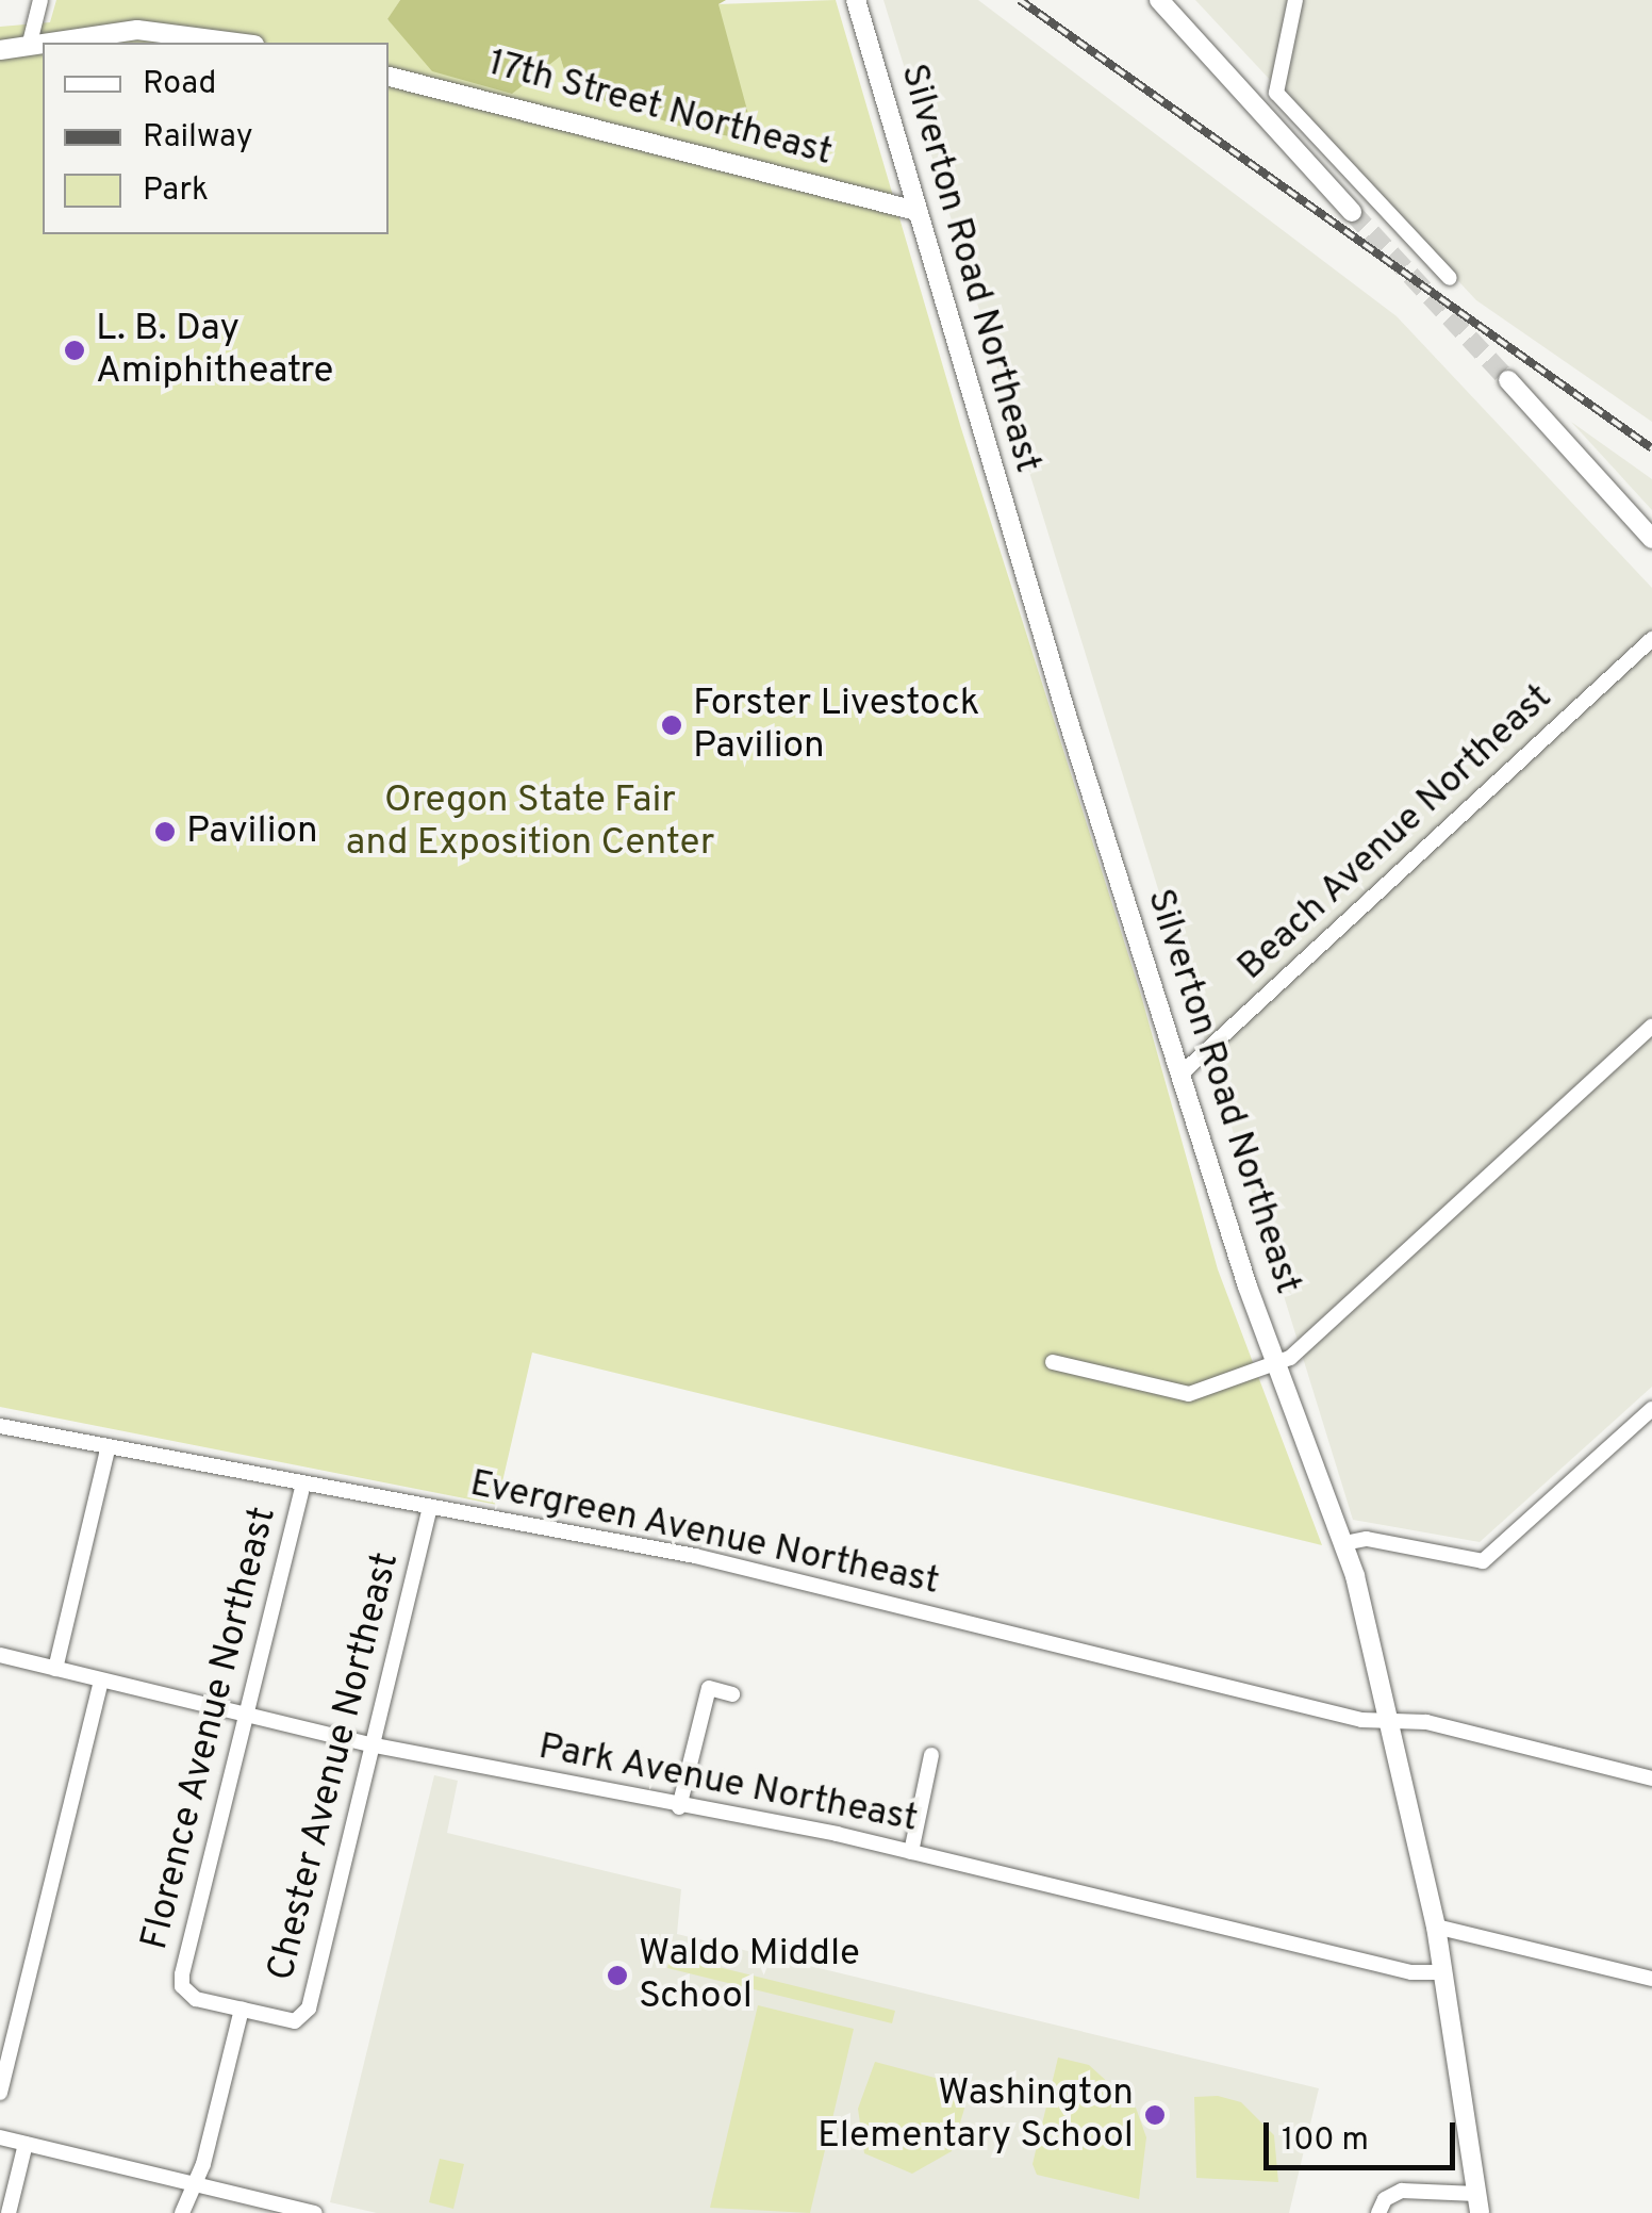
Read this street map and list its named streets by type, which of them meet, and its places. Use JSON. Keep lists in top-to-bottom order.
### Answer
{
  "streets": {
    "main road": ["17th Street Northeast", "Silverton Road Northeast"],
    "street": [
      "Beach Avenue Northeast",
      "Evergreen Avenue Northeast",
      "Florence Avenue Northeast",
      "Chester Avenue Northeast",
      "Park Avenue Northeast"
    ]
  },
  "crossings": [
    ["17th Street Northeast", "Silverton Road Northeast"],
    ["Silverton Road Northeast", "Beach Avenue Northeast"],
    ["Silverton Road Northeast", "Evergreen Avenue Northeast"],
    ["Silverton Road Northeast", "Park Avenue Northeast"],
    ["Evergreen Avenue Northeast", "Florence Avenue Northeast"],
    ["Evergreen Avenue Northeast", "Chester Avenue Northeast"],
    ["Florence Avenue Northeast", "Chester Avenue Northeast"],
    ["Florence Avenue Northeast", "Park Avenue Northeast"],
    ["Chester Avenue Northeast", "Park Avenue Northeast"]
  ],
  "parks": ["Oregon State Fair and Exposition Center"],
  "places": [
    "L. B. Day Amiphitheatre",
    "Forster Livestock Pavilion",
    "Pavilion",
    "Waldo Middle School",
    "Washington Elementary School"
  ],
  "legend": ["Road", "Railway", "Park"],
  "scale_bar": "100 m"
}
